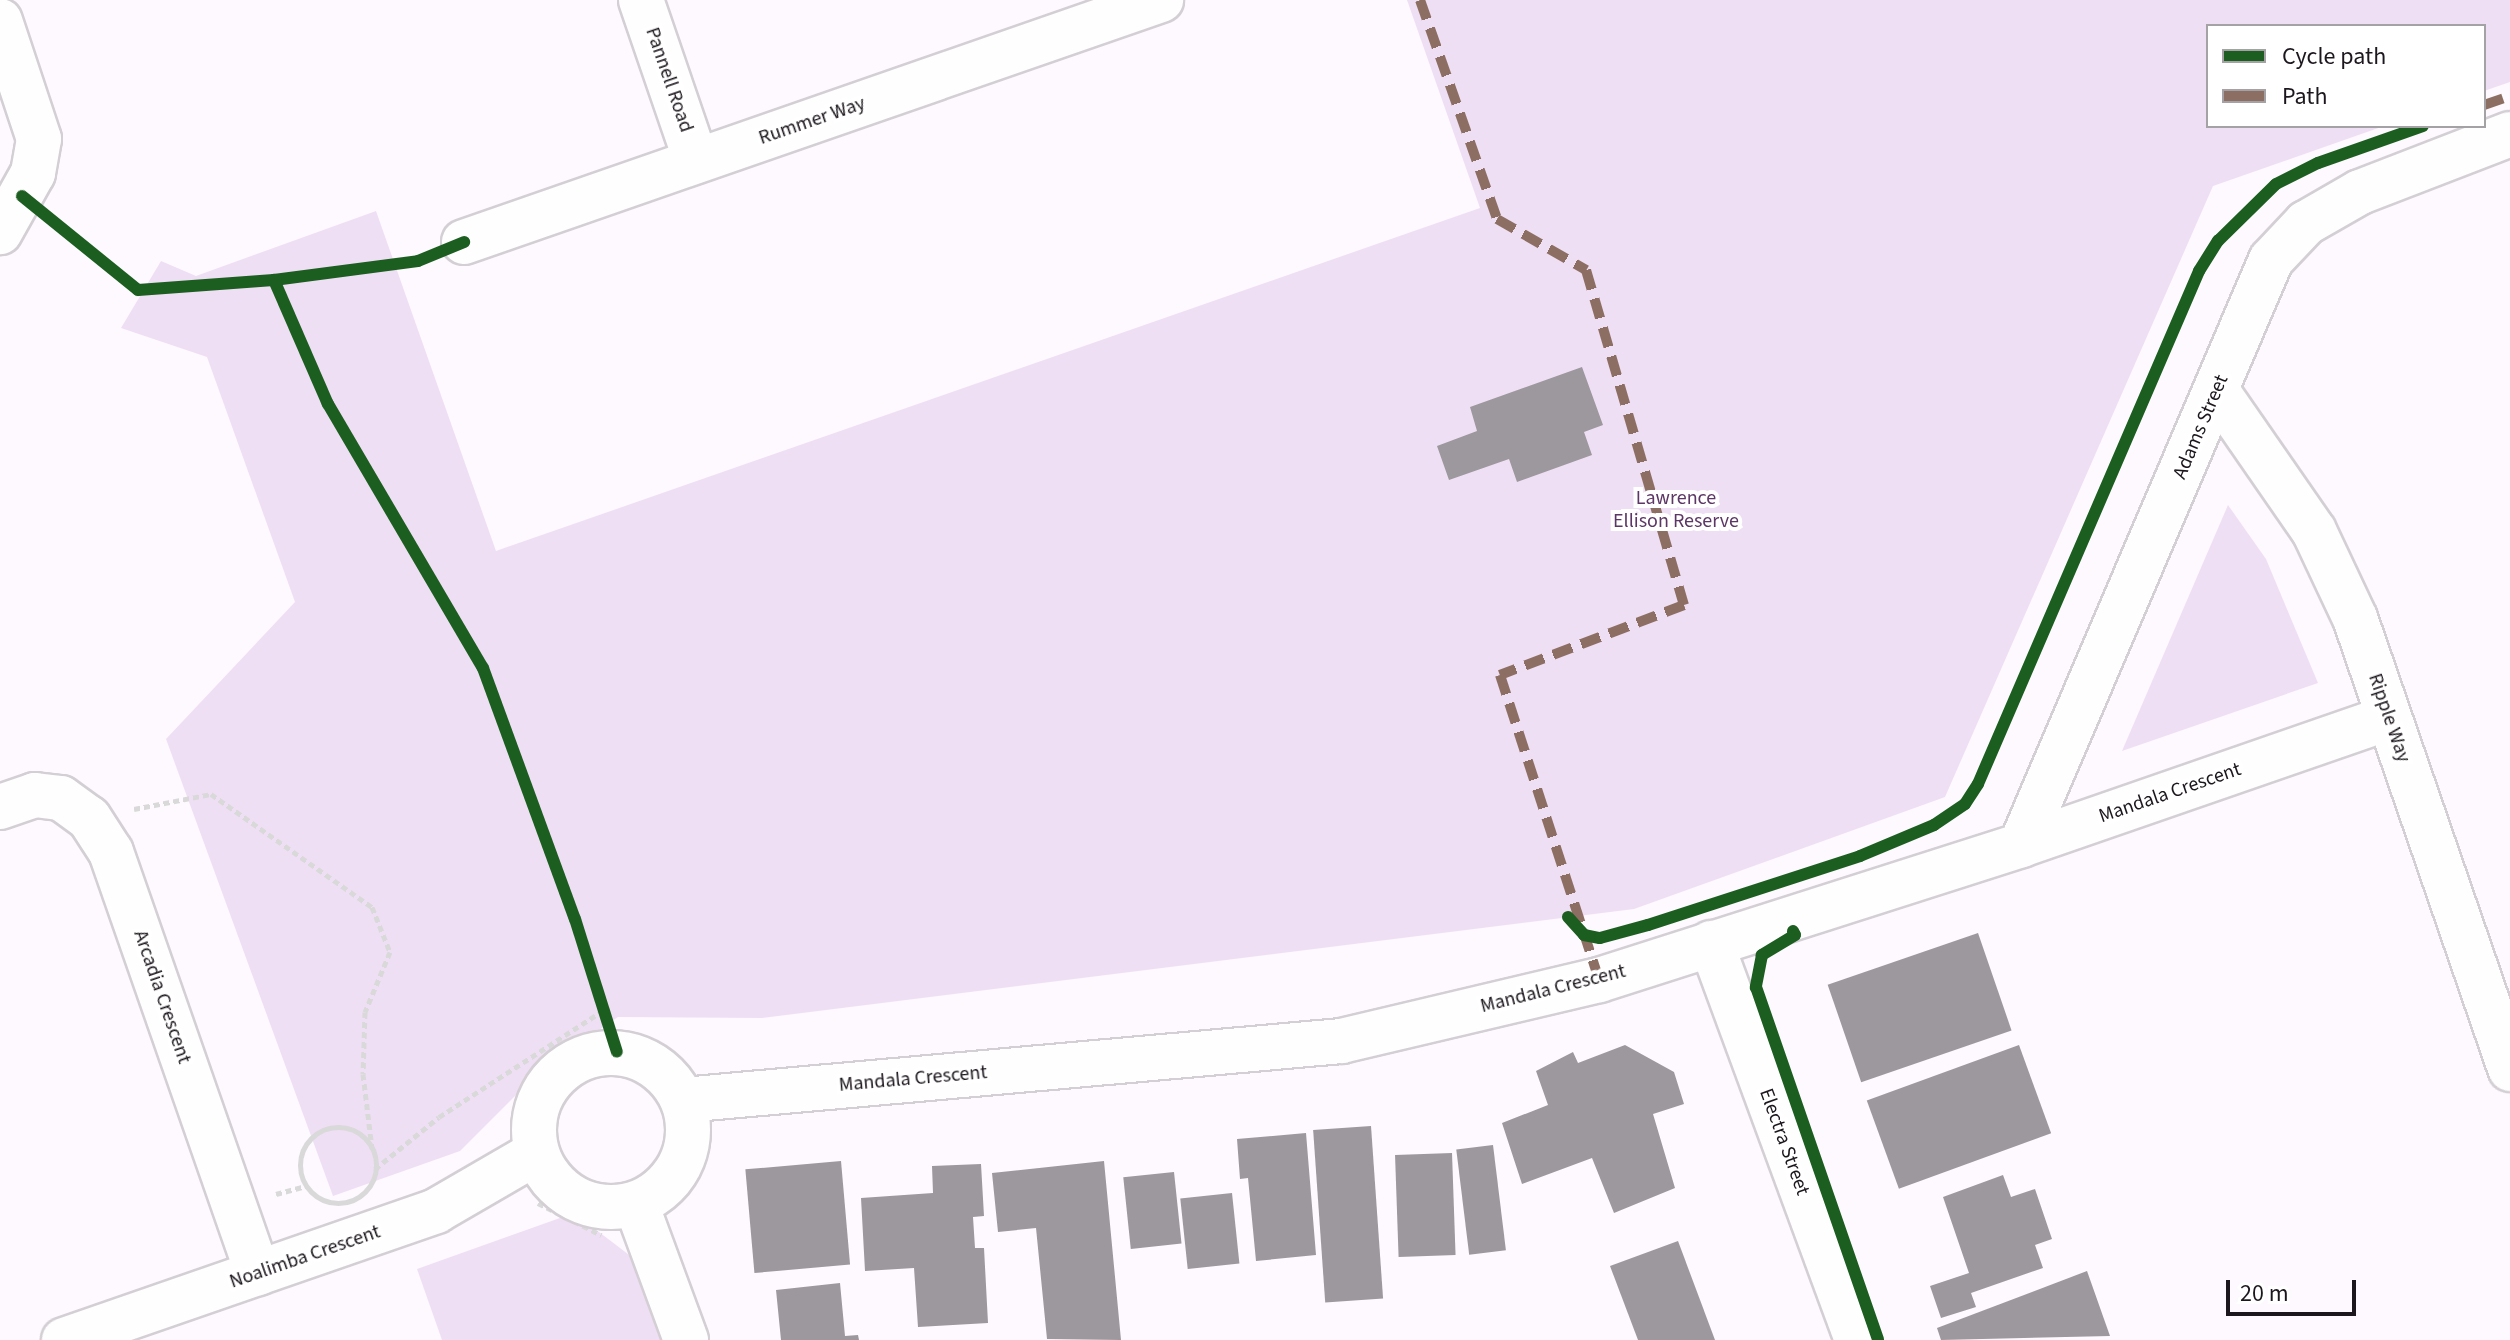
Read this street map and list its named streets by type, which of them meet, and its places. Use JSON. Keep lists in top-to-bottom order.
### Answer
{
  "streets": {
    "street": [
      "Pannell Road",
      "Rummer Way",
      "Adams Street",
      "Ripple Way",
      "Mandala Crescent",
      "Arcadia Crescent",
      "Electra Street",
      "Noalimba Crescent"
    ]
  },
  "crossings": [
    ["Pannell Road", "Rummer Way"],
    ["Adams Street", "Ripple Way"],
    ["Adams Street", "Mandala Crescent"],
    ["Ripple Way", "Mandala Crescent"],
    ["Mandala Crescent", "Electra Street"],
    ["Mandala Crescent", "Noalimba Crescent"],
    ["Arcadia Crescent", "Noalimba Crescent"]
  ],
  "parks": ["Lawrence Ellison Reserve"],
  "legend": ["Cycle path", "Path"],
  "scale_bar": "20 m"
}
